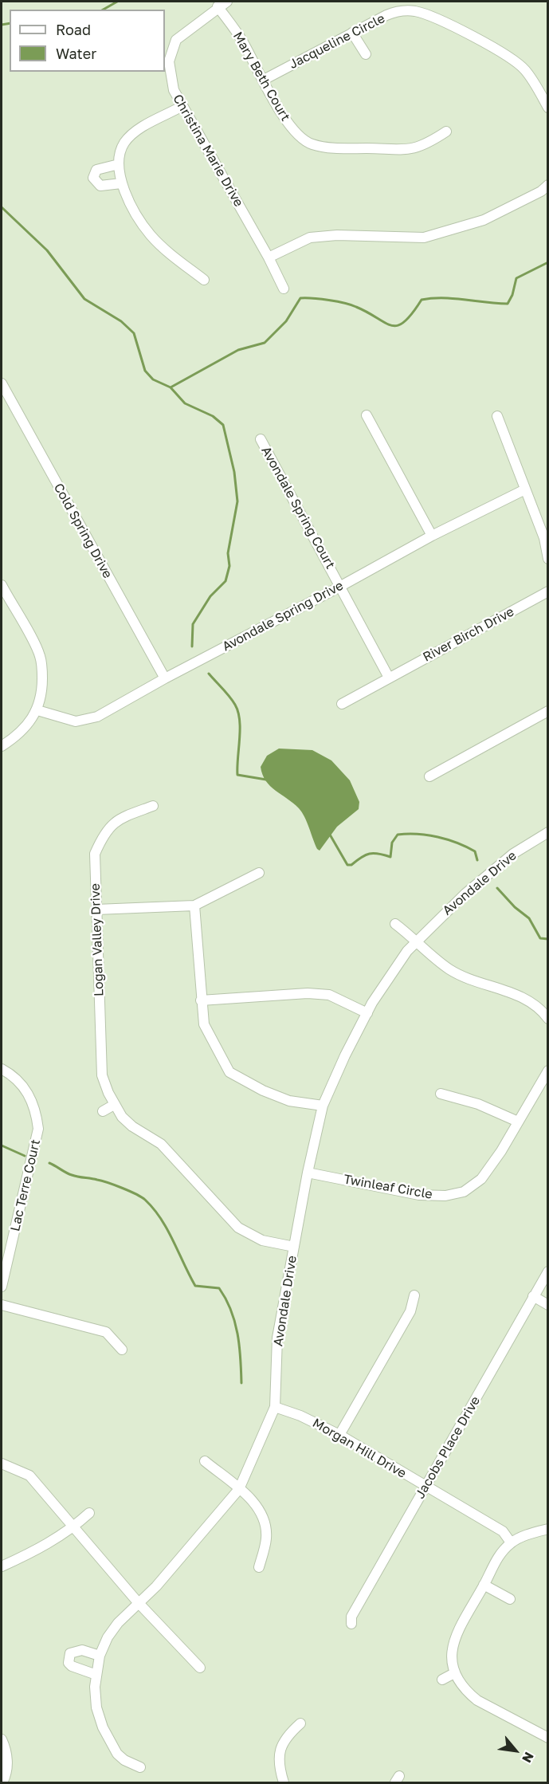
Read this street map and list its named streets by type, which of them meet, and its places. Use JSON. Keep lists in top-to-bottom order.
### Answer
{
  "streets": {
    "street": [
      "Jacqueline Circle",
      "Mary Beth Court",
      "Christina Marie Drive",
      "Avondale Spring Court",
      "Cold Spring Drive",
      "Avondale Spring Drive",
      "River Birch Drive",
      "Avondale Drive",
      "Logan Valley Drive",
      "Lac Terre Court",
      "Twinleaf Circle",
      "Jacobs Place Drive",
      "Morgan Hill Drive"
    ]
  },
  "crossings": [
    ["Jacqueline Circle", "Mary Beth Court"],
    ["Mary Beth Court", "Christina Marie Drive"],
    ["Avondale Spring Court", "Avondale Spring Drive"],
    ["Avondale Spring Court", "River Birch Drive"],
    ["Cold Spring Drive", "Avondale Spring Drive"],
    ["Avondale Drive", "Logan Valley Drive"],
    ["Avondale Drive", "Twinleaf Circle"],
    ["Avondale Drive", "Morgan Hill Drive"],
    ["Jacobs Place Drive", "Morgan Hill Drive"]
  ],
  "legend": ["Road", "Water"],
  "north": "bottom right"
}
